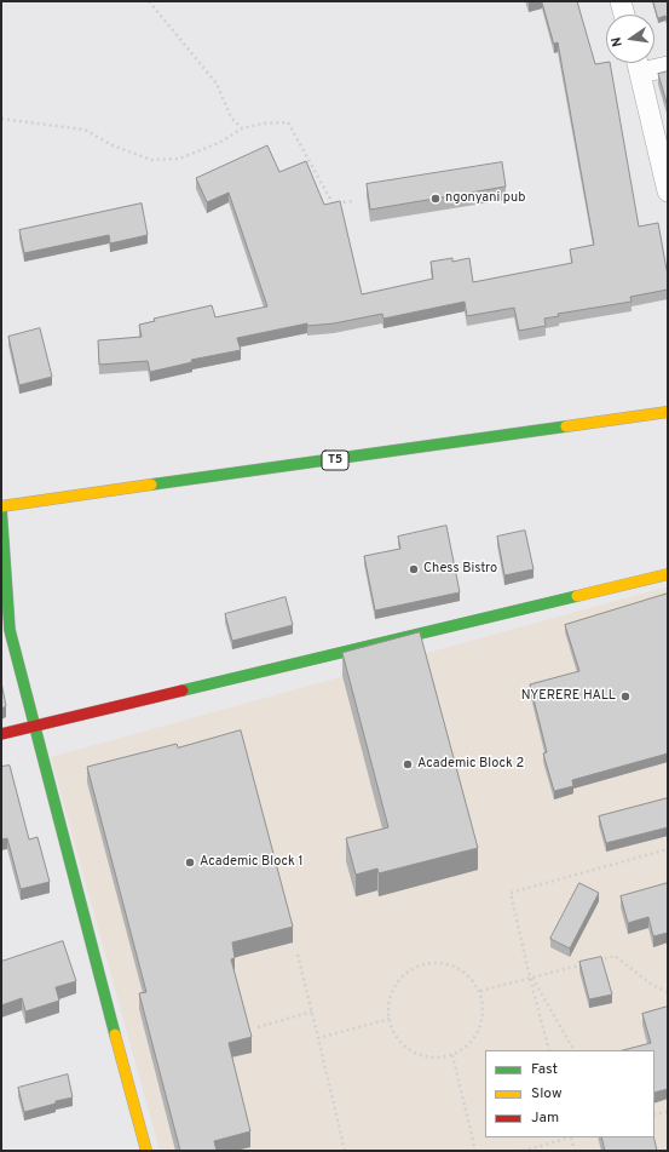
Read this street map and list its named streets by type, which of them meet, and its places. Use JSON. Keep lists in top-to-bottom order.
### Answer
{
  "streets": {
    "main road": ["T5"]
  },
  "places": [
    "ngonyani pub",
    "Chess Bistro",
    "NYERERE HALL",
    "Academic Block 2",
    "Academic Block 1"
  ],
  "legend": ["Fast", "Slow", "Jam"],
  "north": "left"
}
